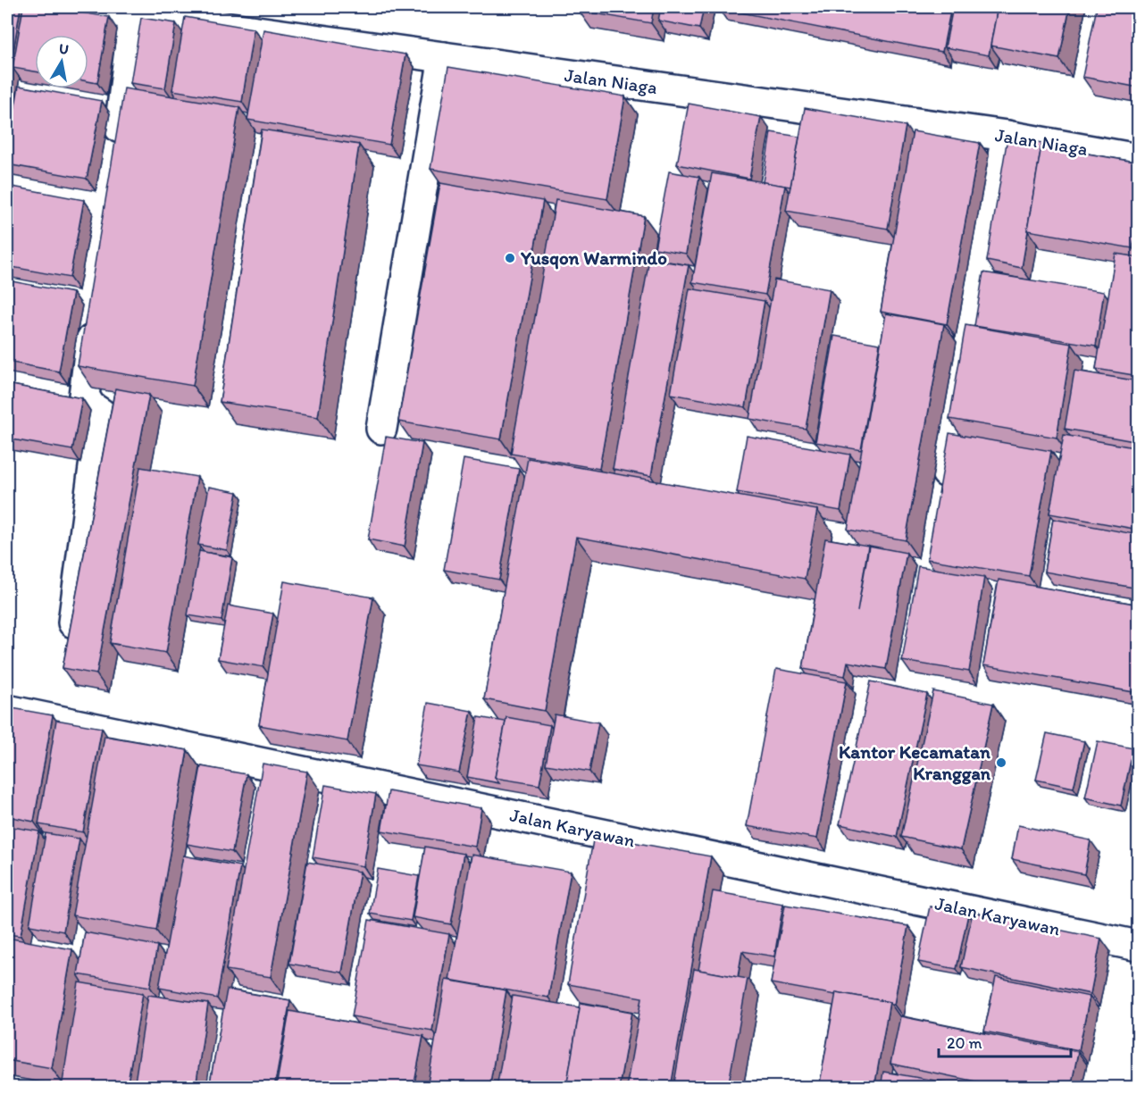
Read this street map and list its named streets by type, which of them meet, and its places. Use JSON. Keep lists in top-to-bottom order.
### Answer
{
  "streets": {
    "street": ["Jalan Niaga", "Jalan Karyawan"]
  },
  "places": ["Yusqon Warmindo", "Kantor Kecamatan Kranggan"],
  "scale_bar": "20 m",
  "north": "top"
}
